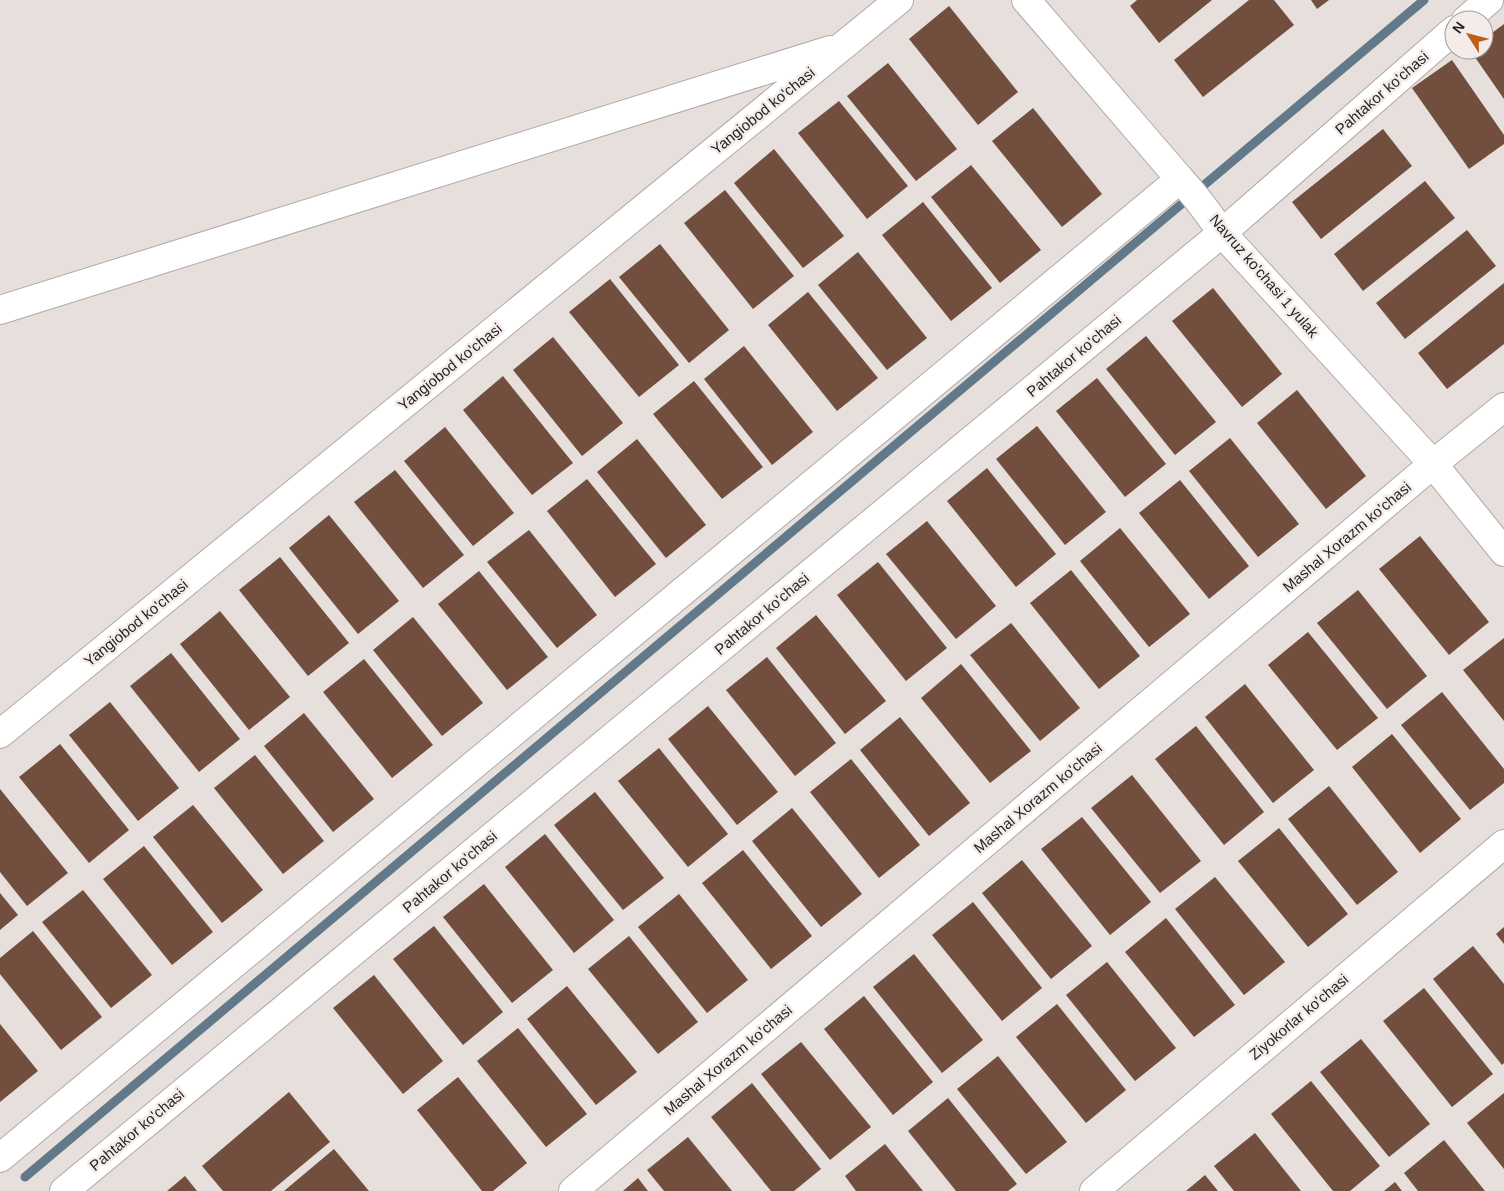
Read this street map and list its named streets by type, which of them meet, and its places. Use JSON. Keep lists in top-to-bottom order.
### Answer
{
  "streets": {
    "street": [
      "Pahtakor ko'chasi",
      "Yangiobod ko'chasi",
      "Navruz ko'chasi 1 yulak",
      "Mashal Xorazm ko'chasi",
      "Ziyokorlar ko'chasi"
    ]
  },
  "crossings": [
    ["Pahtakor ko'chasi", "Navruz ko'chasi 1 yulak"],
    ["Navruz ko'chasi 1 yulak", "Mashal Xorazm ko'chasi"]
  ],
  "north": "top left"
}
